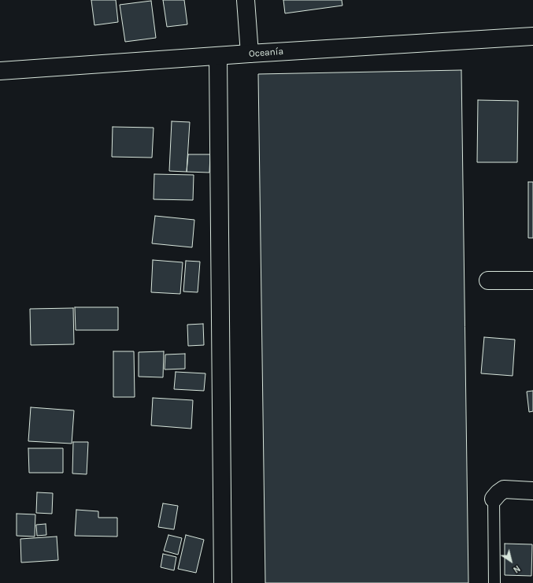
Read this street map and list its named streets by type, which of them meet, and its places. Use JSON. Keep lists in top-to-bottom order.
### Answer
{
  "streets": {
    "street": ["Oceanía"]
  },
  "north": "bottom right"
}
